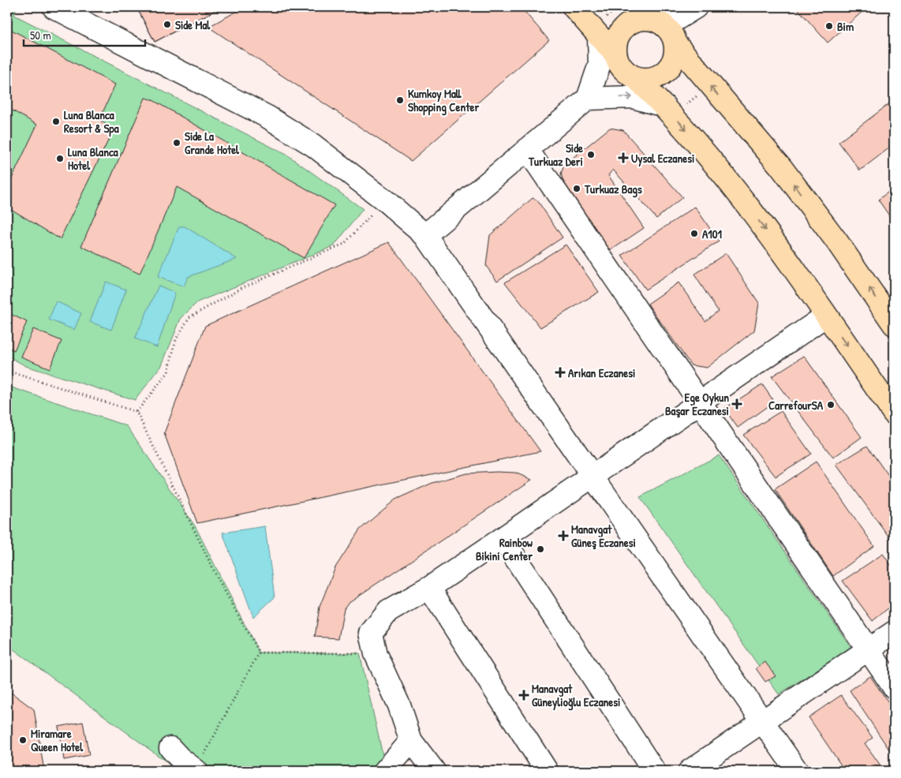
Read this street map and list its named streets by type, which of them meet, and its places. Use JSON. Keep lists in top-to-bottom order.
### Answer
{
  "places": {
    "other": [
      "Side Mal",
      "Bim",
      "Kumkoy Mall Shopping Center",
      "Luna Blanca Resort & Spa",
      "Side La Grande Hotel",
      "Side Turkuaz Deri",
      "Luna Blanca Hotel",
      "Turkuaz Bags",
      "A101",
      "CarrefourSA",
      "Rainbow Bikini Center",
      "Miramare Queen Hotel"
    ],
    "health": [
      "Uysal Eczanesi",
      "Arıkan Eczanesi",
      "Ege Oykun Başar Eczanesi",
      "Manavgat Güneş Eczanesi",
      "Manavgat Güneylioğlu Eczanesi"
    ]
  },
  "scale_bar": "50 m"
}
